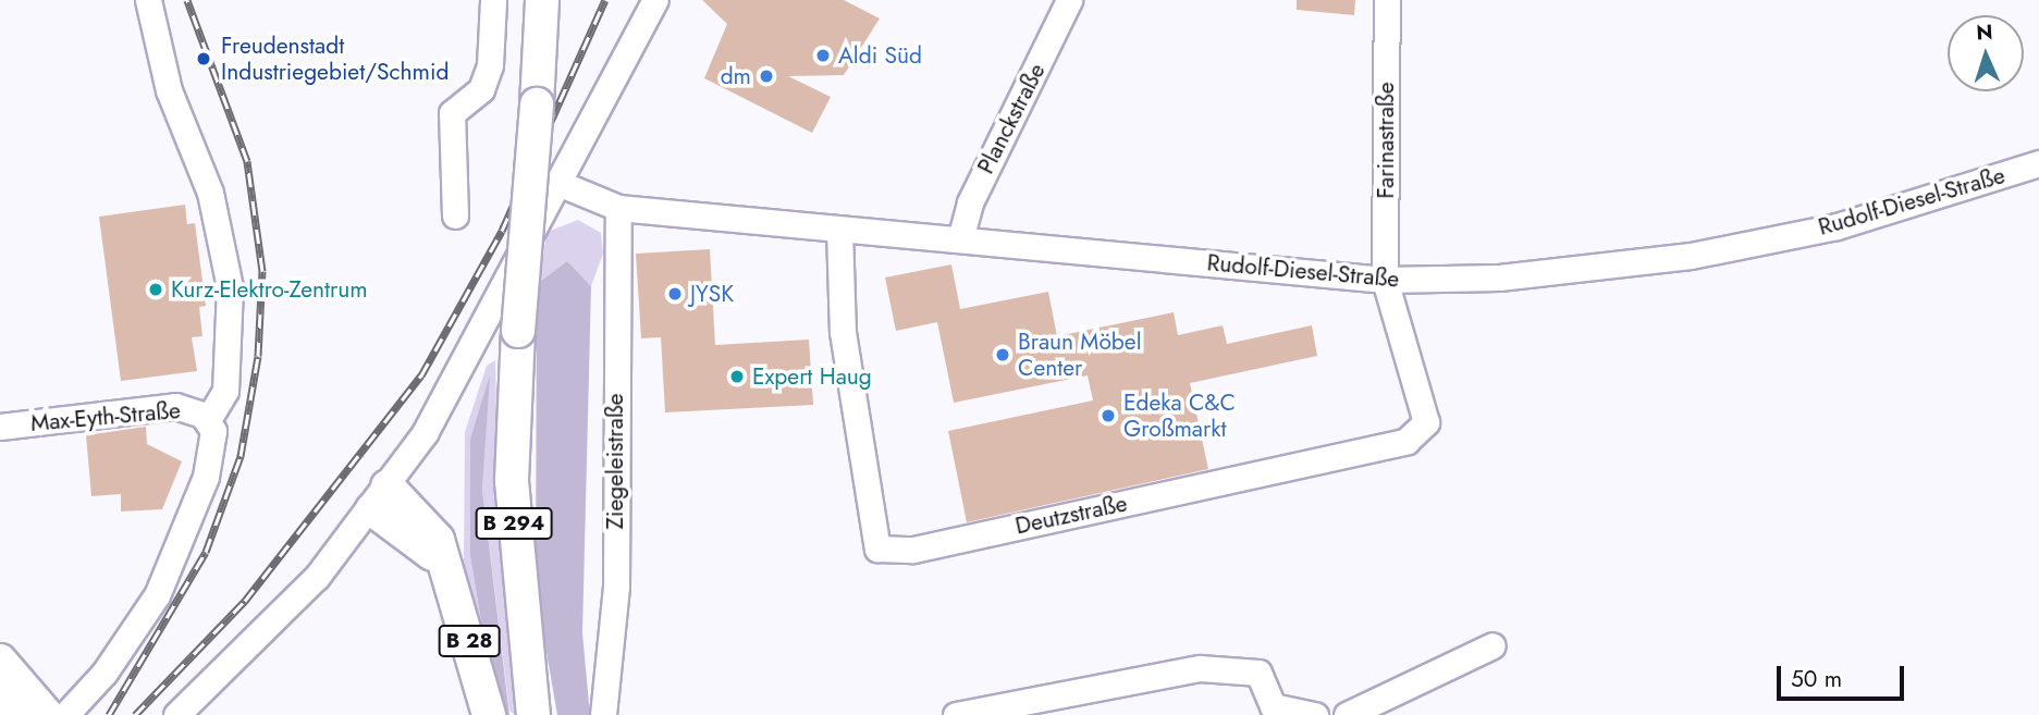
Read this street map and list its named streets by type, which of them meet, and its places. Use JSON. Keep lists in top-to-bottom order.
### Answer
{
  "streets": {
    "main road": ["B 294", "B 28"],
    "street": [
      "Planckstraße",
      "Farinastraße",
      "Rudolf-Diesel-Straße",
      "Max-Eyth-Straße",
      "Ziegeleistraße",
      "Deutzstraße"
    ]
  },
  "crossings": [
    ["Planckstraße", "Rudolf-Diesel-Straße"],
    ["Farinastraße", "Rudolf-Diesel-Straße"],
    ["Farinastraße", "Deutzstraße"],
    ["Rudolf-Diesel-Straße", "Ziegeleistraße"],
    ["Rudolf-Diesel-Straße", "Deutzstraße"]
  ],
  "places": [
    "Aldi Süd",
    "Freudenstadt Industriegebiet/Schmid",
    "dm",
    "Kurz-Elektro-Zentrum",
    "JYSK",
    "Braun Möbel Center",
    "Expert Haug",
    "Edeka C&C Großmarkt"
  ],
  "scale_bar": "50 m",
  "north": "top"
}
